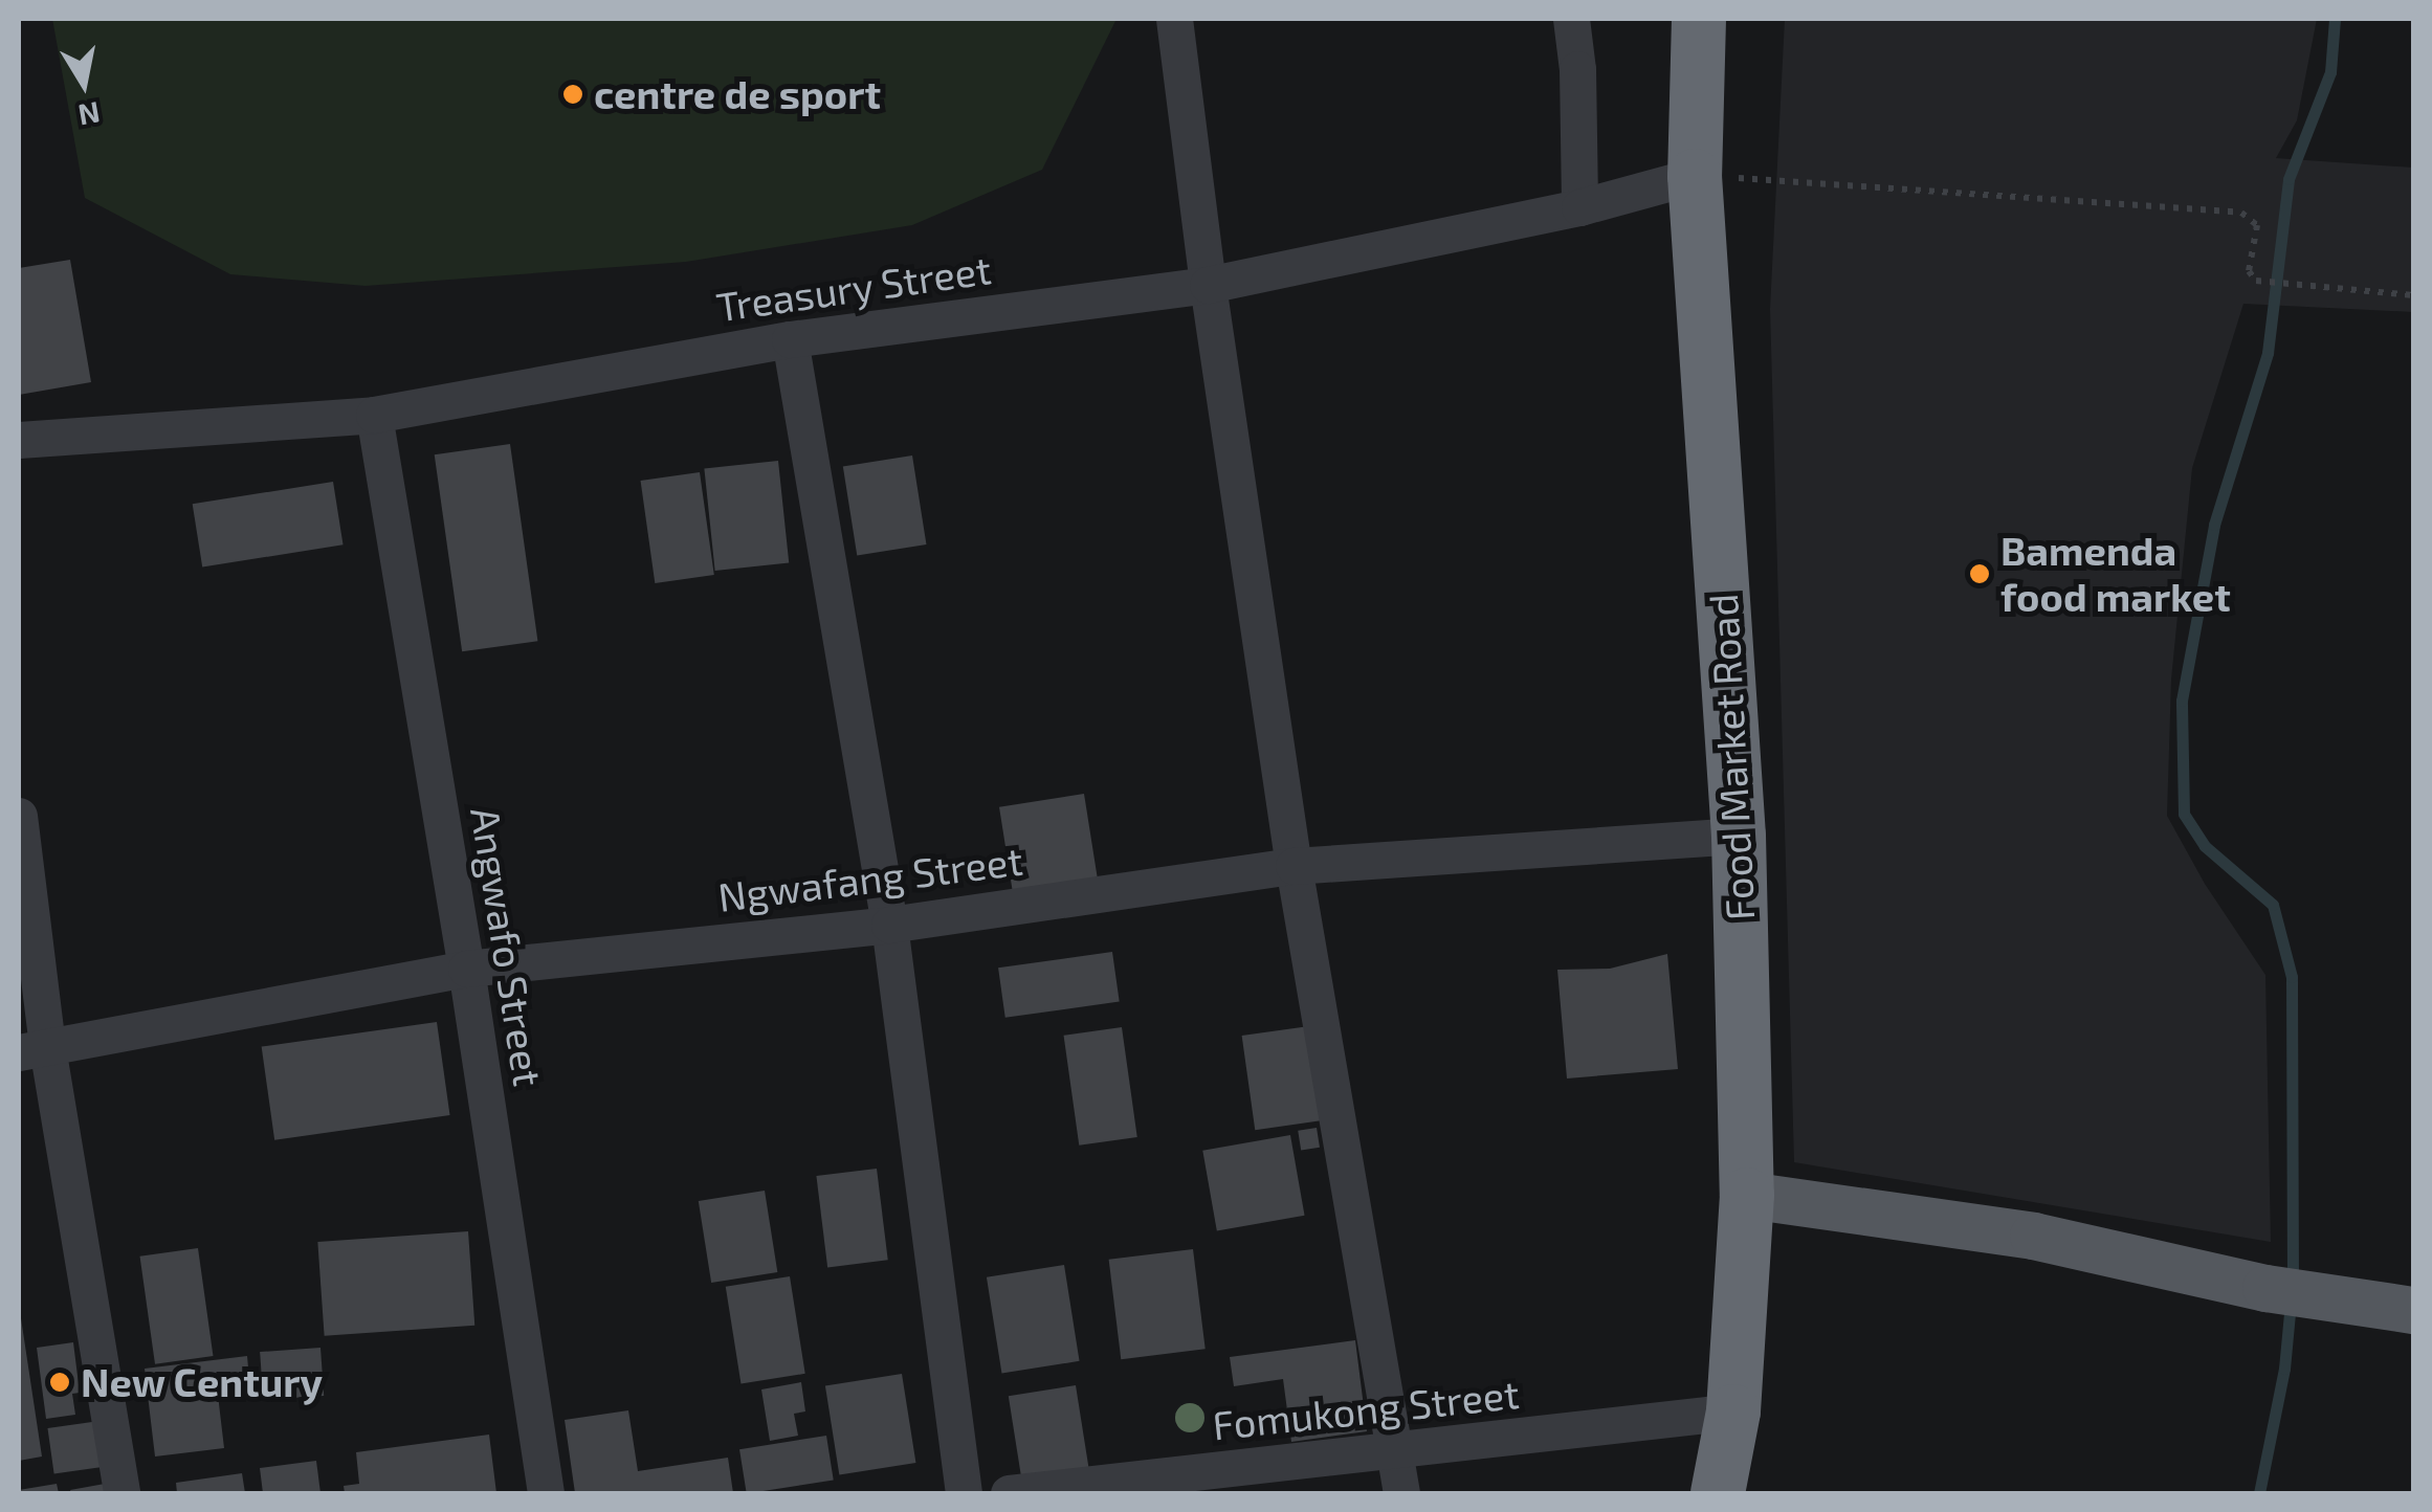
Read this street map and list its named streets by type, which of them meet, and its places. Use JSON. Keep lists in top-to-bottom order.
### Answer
{
  "streets": {
    "highway": ["Food Market Road"],
    "street": [
      "Treasury Street",
      "Ngwafang Street",
      "Angwafo Street",
      "Fomukong Street"
    ]
  },
  "crossings": [
    ["Treasury Street", "Food Market Road"],
    ["Treasury Street", "Angwafo Street"],
    ["Food Market Road", "Ngwafang Street"],
    ["Food Market Road", "Fomukong Street"],
    ["Ngwafang Street", "Angwafo Street"]
  ],
  "places": ["centre de sport", "Bamenda food market", "New Century"],
  "north": "bottom"
}
